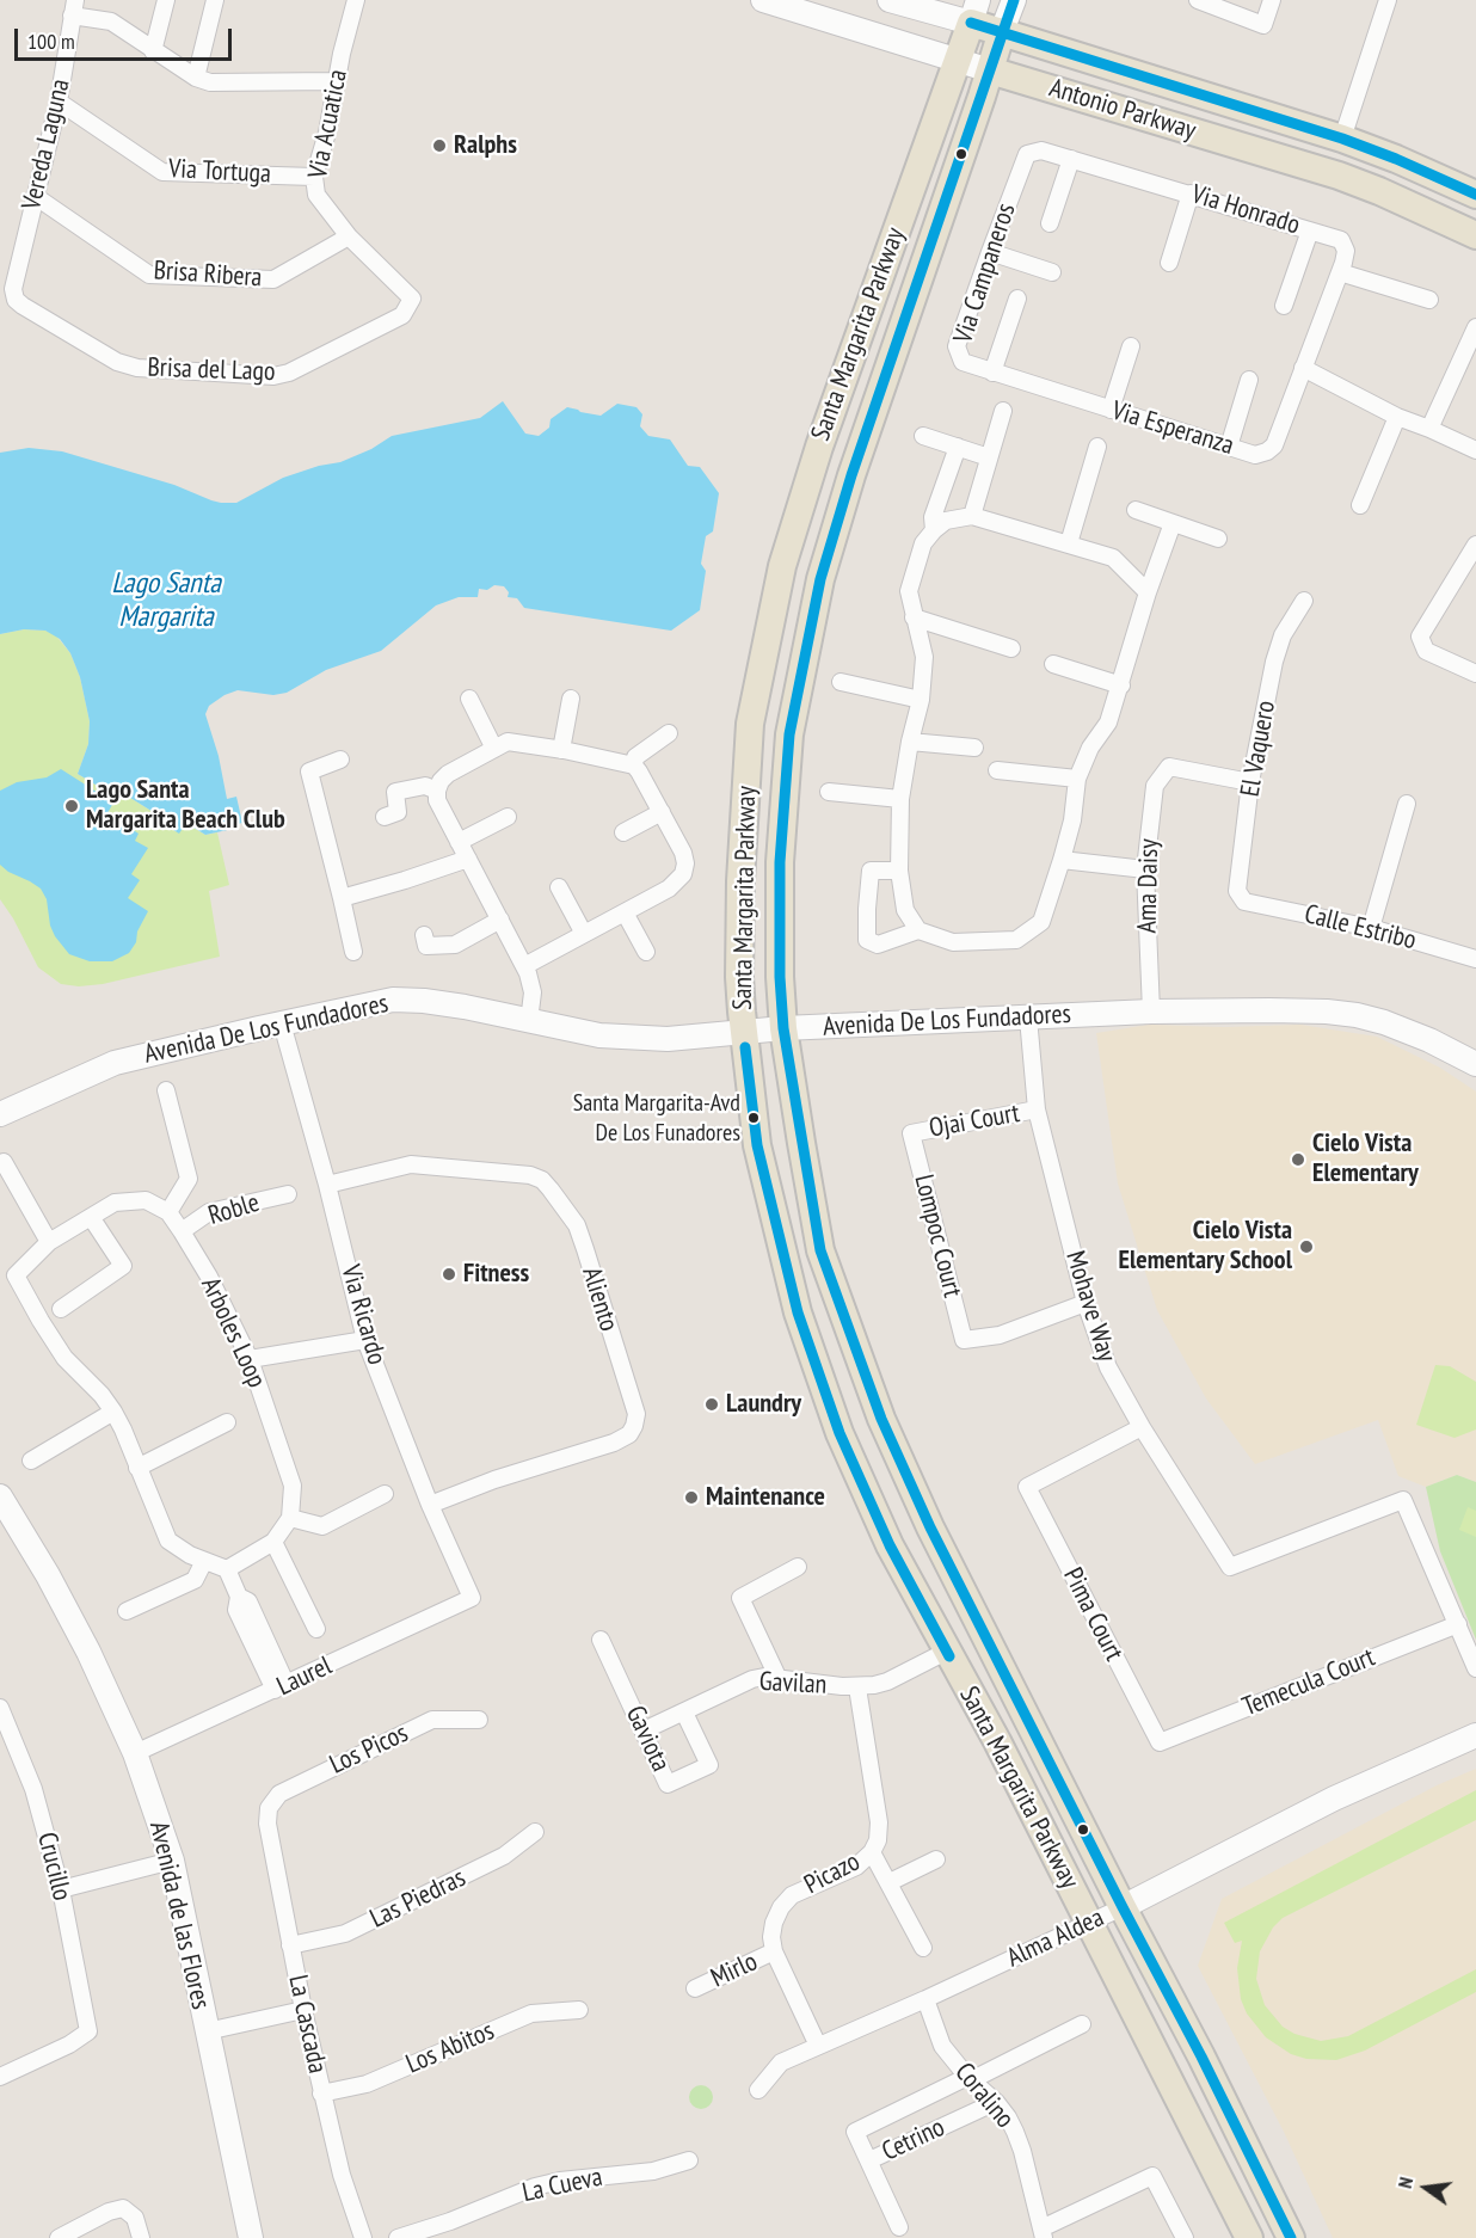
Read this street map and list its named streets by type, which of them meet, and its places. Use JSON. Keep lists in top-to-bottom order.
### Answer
{
  "streets": {
    "main road": [
      "Antonio Parkway",
      "Santa Margarita Parkway",
      "Avenida De Los Fundadores",
      "Avenida de las Flores",
      "Alma Aldea"
    ],
    "street": [
      "Via Acuatica",
      "Vereda Laguna",
      "Via Tortuga",
      "Via Honrado",
      "Via Campaneros",
      "Brisa Ribera",
      "Brisa del Lago",
      "Via Esperanza",
      "El Vaquero",
      "Ama Daisy",
      "Calle Estribo",
      "Ojai Court",
      "Roble",
      "Lompoc Court",
      "Aliento",
      "Mohave Way",
      "Via Ricardo",
      "Arboles Loop",
      "Pima Court",
      "Laurel",
      "Temecula Court",
      "Gavilan",
      "Gaviota",
      "Los Picos",
      "Crucillo",
      "Picazo",
      "Las Piedras",
      "Mirlo",
      "La Cascada",
      "Los Abitos",
      "Coralino",
      "Cetrino",
      "La Cueva"
    ]
  },
  "crossings": [
    ["Antonio Parkway", "Santa Margarita Parkway"],
    ["Via Acuatica", "Via Tortuga"],
    ["Via Acuatica", "Brisa Ribera"],
    ["Via Acuatica", "Brisa del Lago"],
    ["Vereda Laguna", "Via Tortuga"],
    ["Vereda Laguna", "Brisa Ribera"],
    ["Vereda Laguna", "Brisa del Lago"],
    ["Via Honrado", "Via Campaneros"],
    ["Via Honrado", "Via Esperanza"],
    ["Via Campaneros", "Via Esperanza"],
    ["Santa Margarita Parkway", "Avenida De Los Fundadores"],
    ["Santa Margarita Parkway", "Gavilan"],
    ["Santa Margarita Parkway", "Alma Aldea"],
    ["El Vaquero", "Ama Daisy"],
    ["El Vaquero", "Calle Estribo"],
    ["Ama Daisy", "Avenida De Los Fundadores"],
    ["Avenida De Los Fundadores", "Mohave Way"],
    ["Avenida De Los Fundadores", "Via Ricardo"],
    ["Ojai Court", "Lompoc Court"],
    ["Ojai Court", "Mohave Way"],
    ["Roble", "Arboles Loop"],
    ["Lompoc Court", "Mohave Way"],
    ["Aliento", "Via Ricardo"],
    ["Mohave Way", "Pima Court"],
    ["Mohave Way", "Temecula Court"],
    ["Via Ricardo", "Laurel"],
    ["Pima Court", "Temecula Court"],
    ["Laurel", "Avenida de las Flores"],
    ["Gavilan", "Gaviota"],
    ["Gavilan", "Picazo"],
    ["Los Picos", "La Cascada"],
    ["Picazo", "Alma Aldea"],
    ["Picazo", "Mirlo"],
    ["Las Piedras", "La Cascada"],
    ["Alma Aldea", "Coralino"],
    ["La Cascada", "Los Abitos"],
    ["Coralino", "Cetrino"]
  ],
  "water": ["Lago Santa Margarita"],
  "places": [
    "Ralphs",
    "Lago Santa Margarita Beach Club",
    "Santa Margarita-Avd De Los Funadores",
    "Cielo Vista Elementary",
    "Cielo Vista Elementary School",
    "Fitness",
    "Laundry",
    "Maintenance"
  ],
  "scale_bar": "100 m",
  "north": "left"
}
